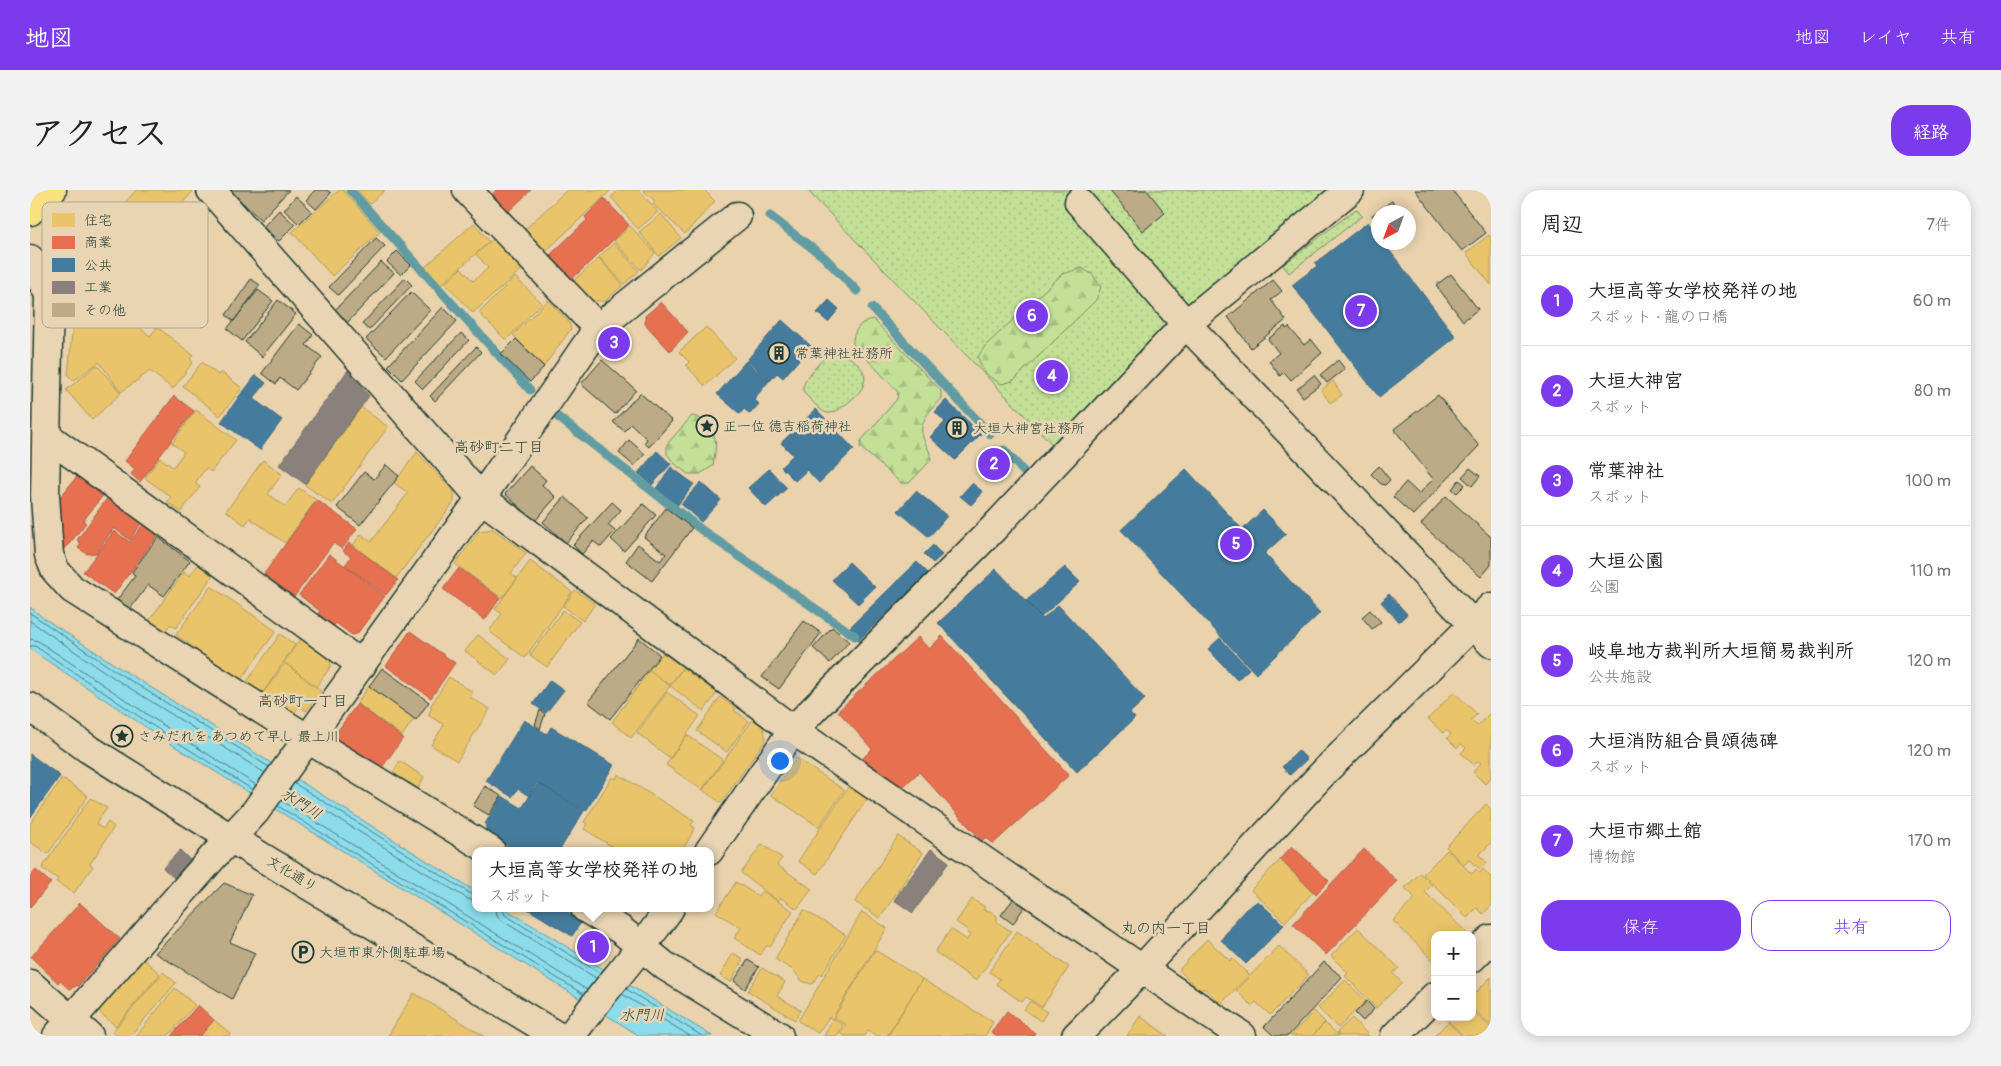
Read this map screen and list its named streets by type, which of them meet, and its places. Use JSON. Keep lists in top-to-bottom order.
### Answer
{
  "streets": {
    "street": ["文化通り"]
  },
  "districts": ["高砂町二丁目", "高砂町一丁目", "丸の内一丁目"],
  "water": ["水門川"],
  "places": {
    "building": ["常葉神社社務所", "大垣大神宮社務所"],
    "place": ["正一位 德吉稲荷神社", "さみだれを あつめて早し 最上川"],
    "parking": ["大垣市東外側駐車場"]
  },
  "legend": [
    "住宅",
    "商業",
    "公共",
    "工業",
    "その他"
  ],
  "north": "bottom left",
  "page": {
    "header": "地図",
    "nav": ["地図", "レイヤ", "共有"],
    "title": "アクセス",
    "buttons": [
      "経路",
      ["保存", "共有"]
    ],
    "heading": ["周辺", "7件"],
    "list": [
      {
        "mark": "1",
        "name": "大垣高等女学校発祥の地",
        "note": "スポット · 龍の口橋",
        "value": "60 m"
      },
      {
        "mark": "2",
        "name": "大垣大神宮",
        "note": "スポット",
        "value": "80 m"
      },
      {
        "mark": "3",
        "name": "常葉神社",
        "note": "スポット",
        "value": "100 m"
      },
      {
        "mark": "4",
        "name": "大垣公園",
        "note": "公園",
        "value": "110 m"
      },
      {
        "mark": "5",
        "name": "岐阜地方裁判所大垣簡易裁判所",
        "note": "公共施設",
        "value": "120 m"
      },
      {
        "mark": "6",
        "name": "大垣消防組合員頌徳碑",
        "note": "スポット",
        "value": "120 m"
      },
      {
        "mark": "7",
        "name": "大垣市郷土館",
        "note": "博物館",
        "value": "170 m"
      }
    ],
    "pins": [
      "7",
      "6",
      "3",
      "4",
      "2",
      "5",
      "1"
    ],
    "popup": ["大垣高等女学校発祥の地", "スポット"],
    "map_buttons": ["+", "−"]
  }
}
